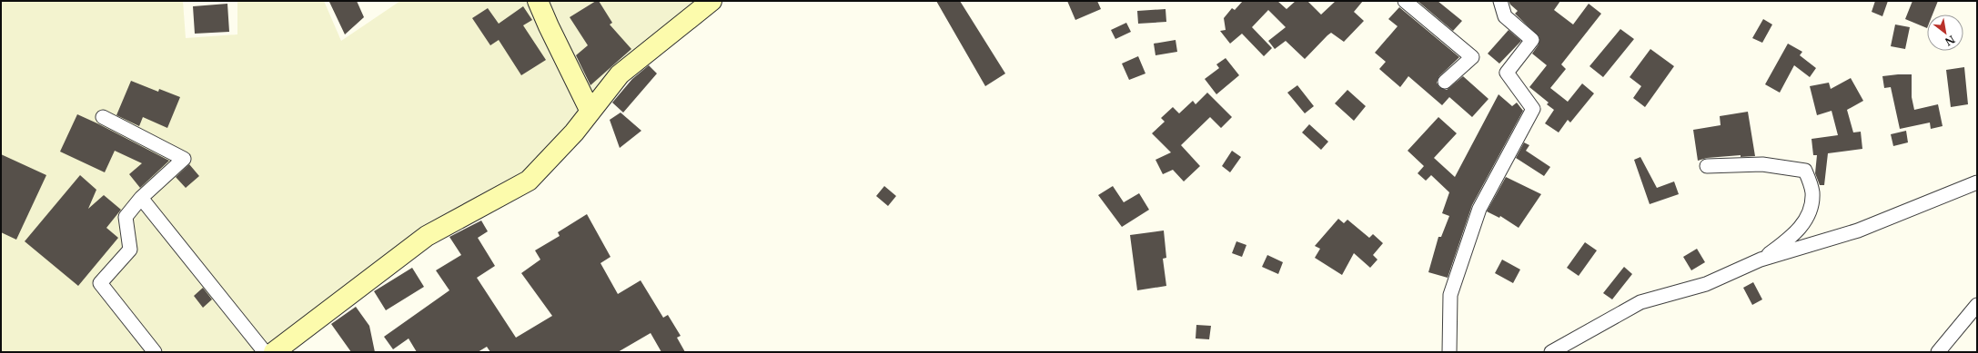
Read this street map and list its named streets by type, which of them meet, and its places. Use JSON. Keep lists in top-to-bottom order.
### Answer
{
  "north": "bottom right"
}
